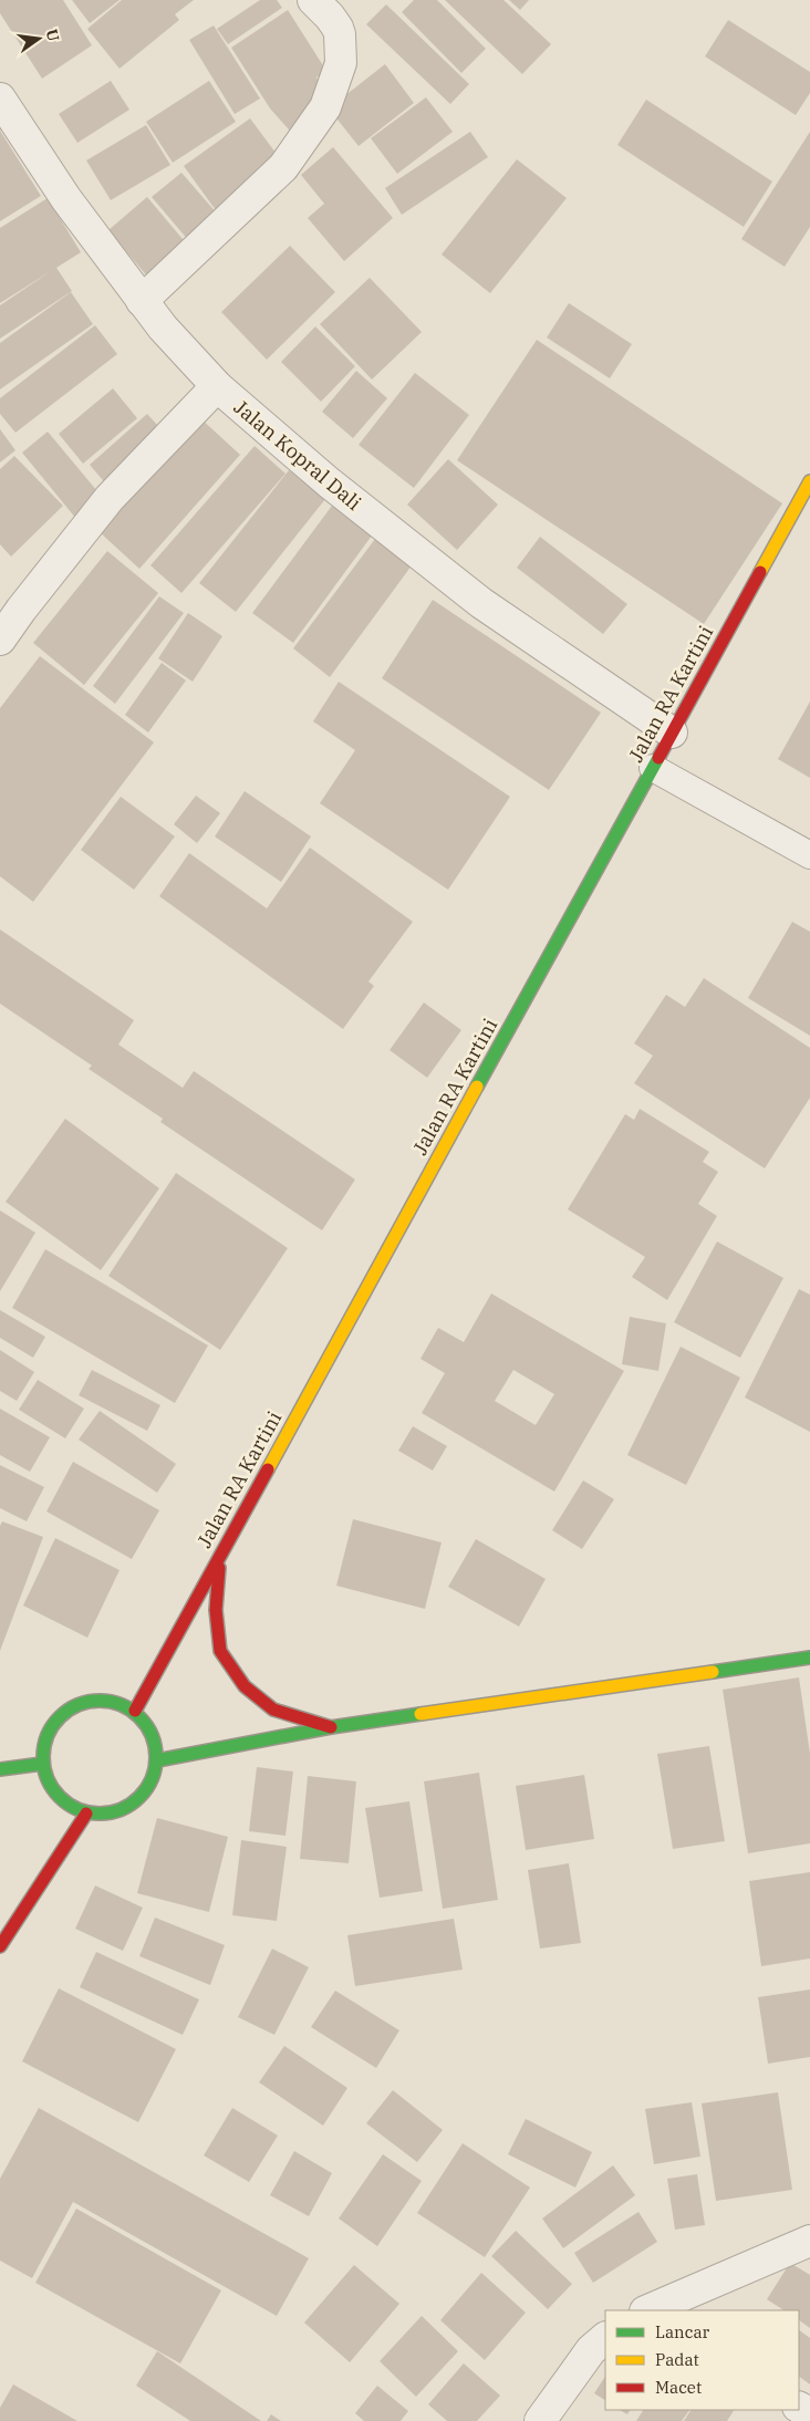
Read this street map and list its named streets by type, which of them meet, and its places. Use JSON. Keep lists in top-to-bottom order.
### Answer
{
  "streets": {
    "main road": ["Jalan RA Kartini"],
    "street": ["Jalan Kopral Dali"]
  },
  "crossings": [
    ["Jalan Kopral Dali", "Jalan RA Kartini"]
  ],
  "legend": ["Lancar", "Padat", "Macet"],
  "north": "right"
}
